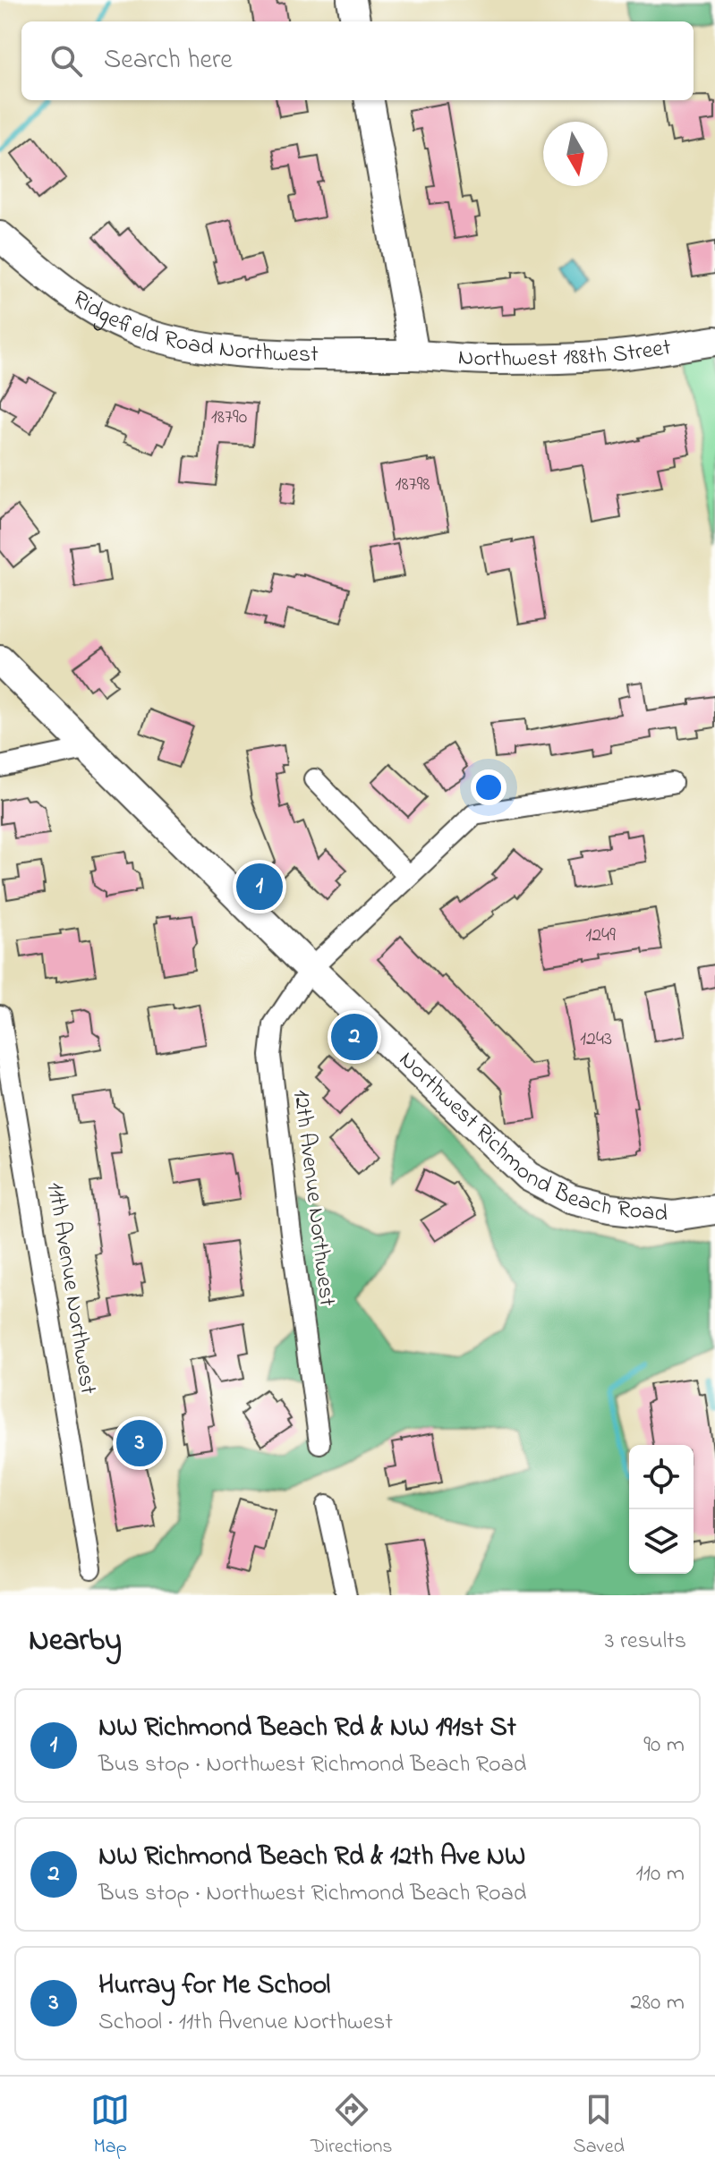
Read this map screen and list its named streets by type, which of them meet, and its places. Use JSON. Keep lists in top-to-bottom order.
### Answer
{
  "streets": {
    "street": [
      "Ridgefield Road Northwest",
      "Northwest 188th Street",
      "Northwest Richmond Beach Road",
      "12th Avenue Northwest",
      "11th Avenue Northwest"
    ]
  },
  "crossings": [
    ["Ridgefield Road Northwest", "Northwest 188th Street"],
    ["Northwest Richmond Beach Road", "12th Avenue Northwest"]
  ],
  "house_numbers": [
    "18790",
    "18798",
    "1249",
    "1243"
  ],
  "north": "bottom",
  "page": {
    "search": "Search here",
    "pins": ["1", "2", "3"],
    "heading": ["Nearby", "3 results"],
    "list": [
      {
        "mark": "1",
        "name": "NW Richmond Beach Rd & NW 191st St",
        "note": "Bus stop · Northwest Richmond Beach Road",
        "value": "90 m"
      },
      {
        "mark": "2",
        "name": "NW Richmond Beach Rd & 12th Ave NW",
        "note": "Bus stop · Northwest Richmond Beach Road",
        "value": "110 m"
      },
      {
        "mark": "3",
        "name": "Hurray for Me School",
        "note": "School · 11th Avenue Northwest",
        "value": "280 m"
      }
    ],
    "nav": ["Map", "Directions", "Saved"]
  }
}
